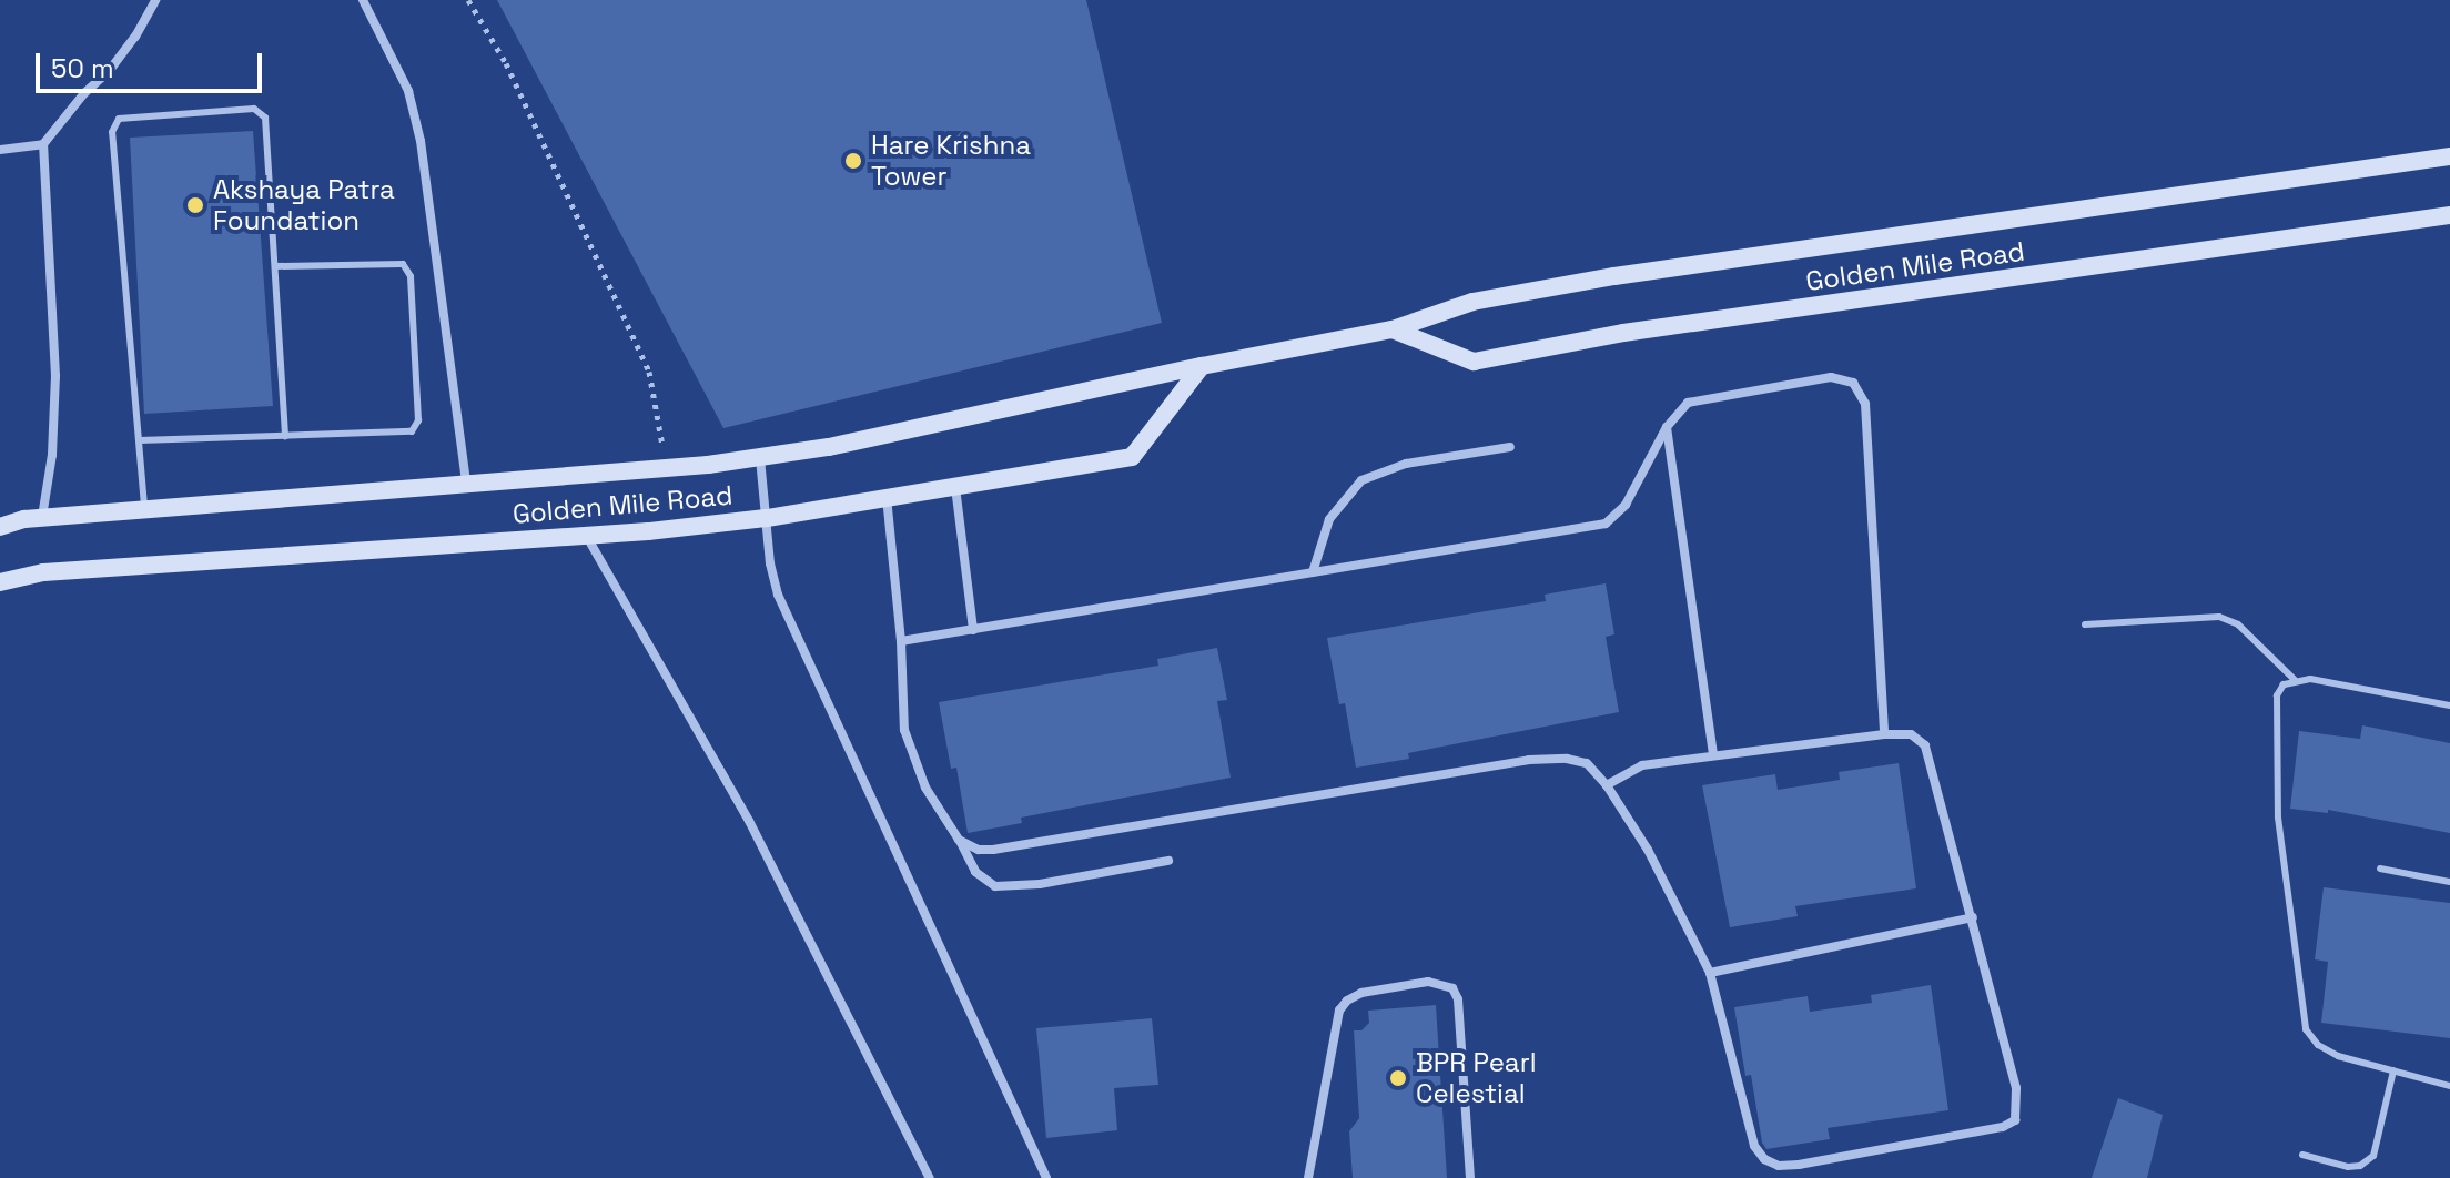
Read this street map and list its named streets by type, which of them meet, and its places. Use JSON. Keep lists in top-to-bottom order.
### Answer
{
  "streets": {
    "street": ["Golden Mile Road"]
  },
  "places": ["Hare Krishna Tower", "Akshaya Patra Foundation", "BPR Pearl Celestial"],
  "scale_bar": "50 m"
}
